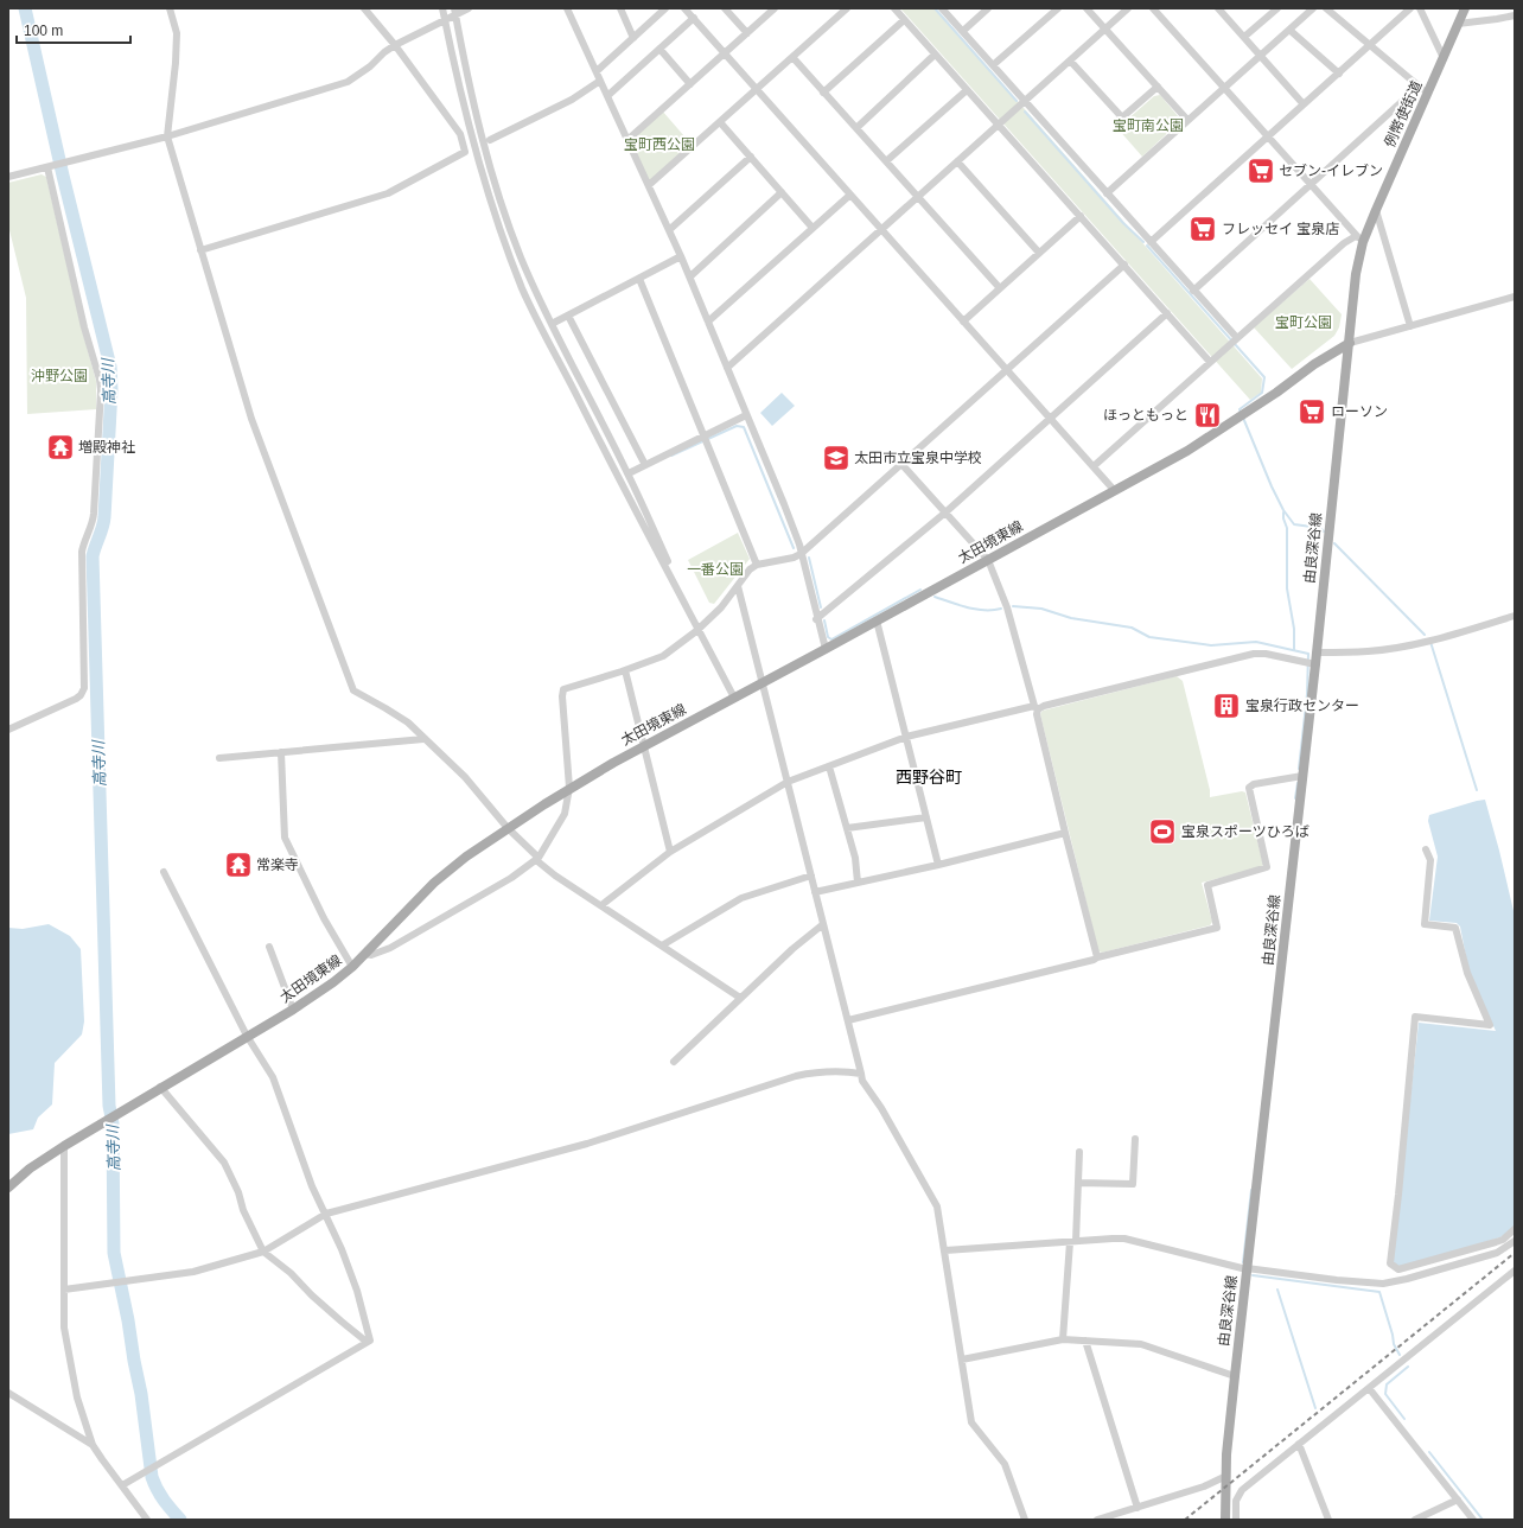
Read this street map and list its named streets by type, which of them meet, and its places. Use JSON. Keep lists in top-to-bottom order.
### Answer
{
  "streets": {
    "main road": ["例幣使街道", "太田境東線", "由良深谷線"]
  },
  "crossings": [
    ["例幣使街道", "太田境東線"],
    ["例幣使街道", "由良深谷線"],
    ["太田境東線", "由良深谷線"]
  ],
  "districts": ["西野谷町"],
  "water": ["高寺川"],
  "parks": [
    "宝町南公園",
    "宝町西公園",
    "宝町公園",
    "沖野公園",
    "一番公園"
  ],
  "places": {
    "supermarket": ["セブン-イレブン", "フレッセイ 宝泉店", "ローソン"],
    "restaurant": ["ほっともっと"],
    "temple": ["増殿神社", "常楽寺"],
    "school or university": ["太田市立宝泉中学校"],
    "building": ["宝泉行政センター"],
    "sports": ["宝泉スポーツひろば"]
  },
  "scale_bar": "100 m"
}
